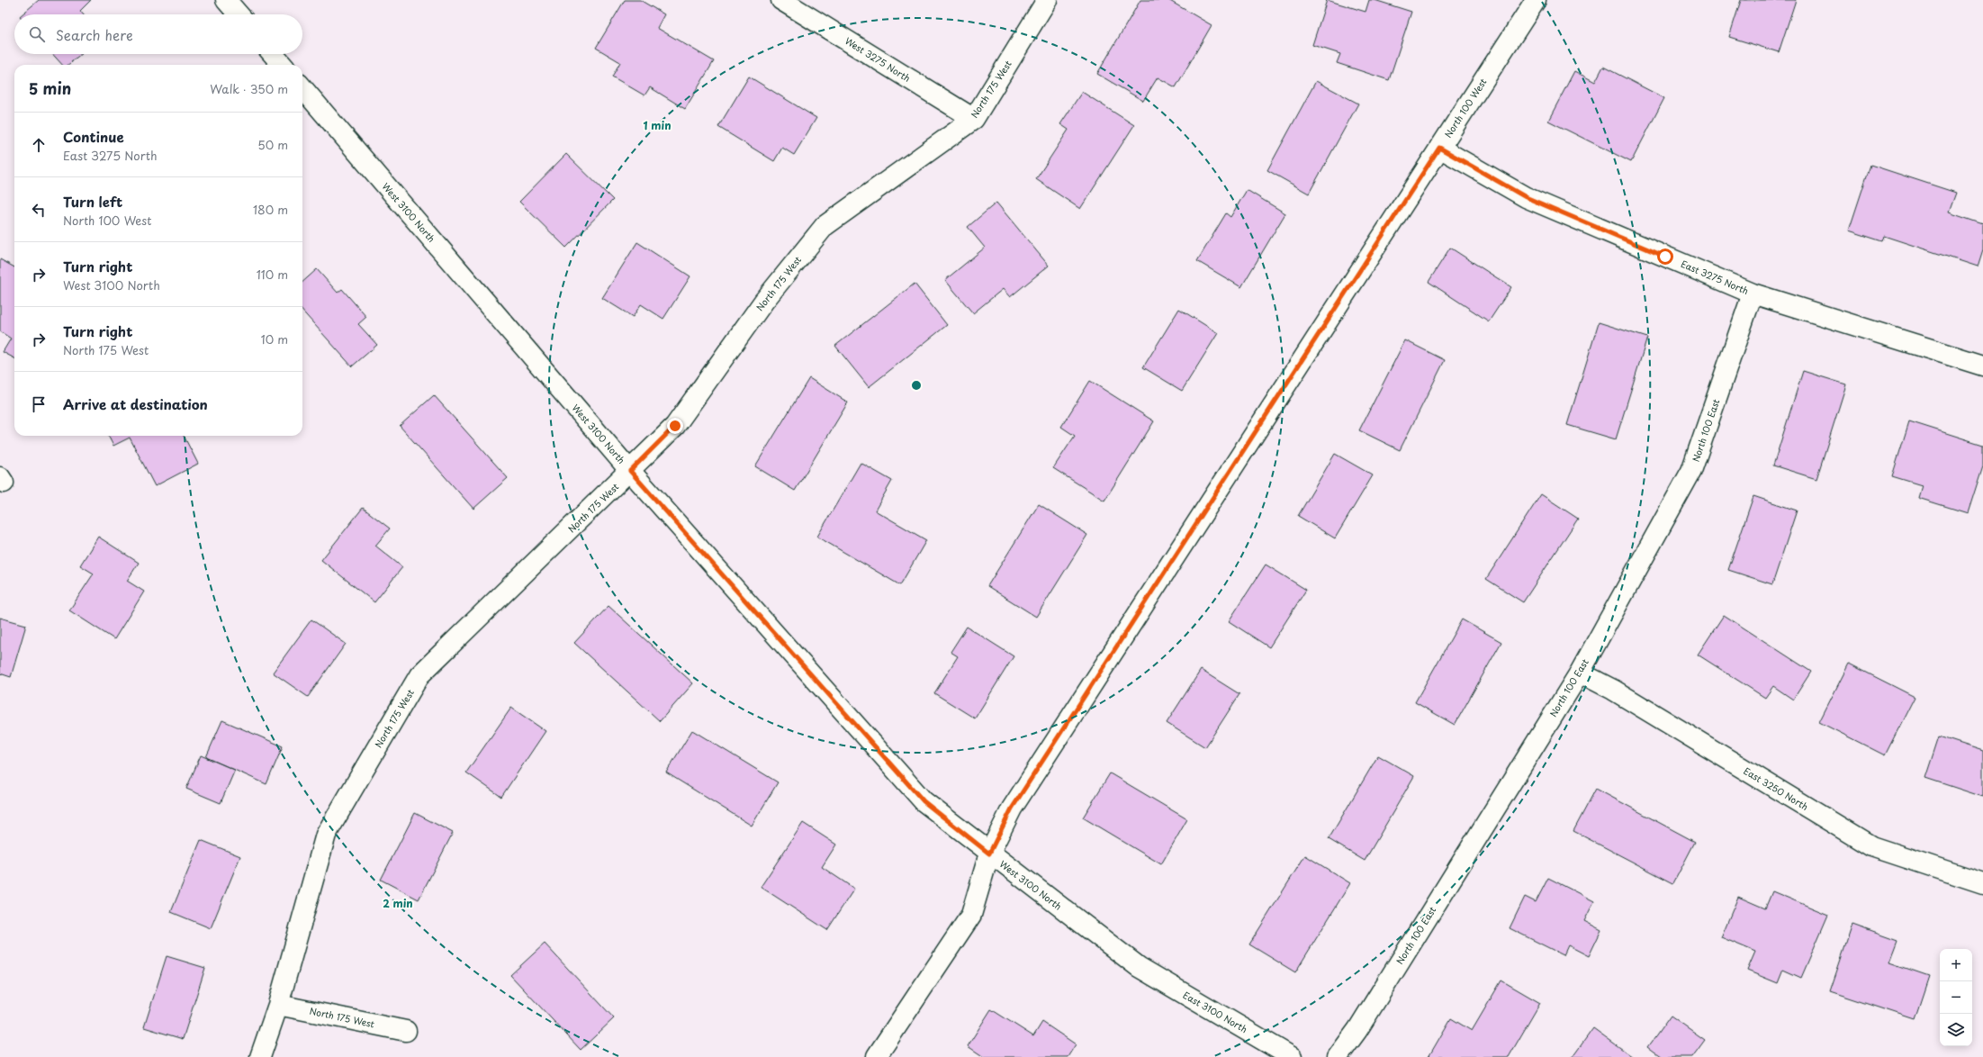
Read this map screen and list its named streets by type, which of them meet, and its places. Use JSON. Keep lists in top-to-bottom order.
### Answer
{
  "streets": {
    "street": [
      "West 3275 North",
      "North 175 West",
      "North 100 West",
      "West 3100 North",
      "East 3275 North",
      "North 100 East",
      "East 3250 North",
      "East 3100 North"
    ]
  },
  "crossings": [
    ["West 3275 North", "North 175 West"],
    ["North 175 West", "West 3100 North"],
    ["North 100 West", "West 3100 North"],
    ["North 100 West", "East 3275 North"],
    ["West 3100 North", "East 3100 North"],
    ["East 3275 North", "North 100 East"],
    ["North 100 East", "East 3250 North"]
  ],
  "page": {
    "search": "Search here",
    "heading": ["5 min", "Walk · 350 m"],
    "list": [
      ["Continue", "East 3275 North", "50 m"],
      ["Turn left", "North 100 West", "180 m"],
      ["Turn right", "West 3100 North", "110 m"],
      ["Turn right", "North 175 West", "10 m"],
      "Arrive at destination"
    ],
    "map_buttons": ["+", "−"]
  },
  "rings": ["1 min", "2 min"]
}
